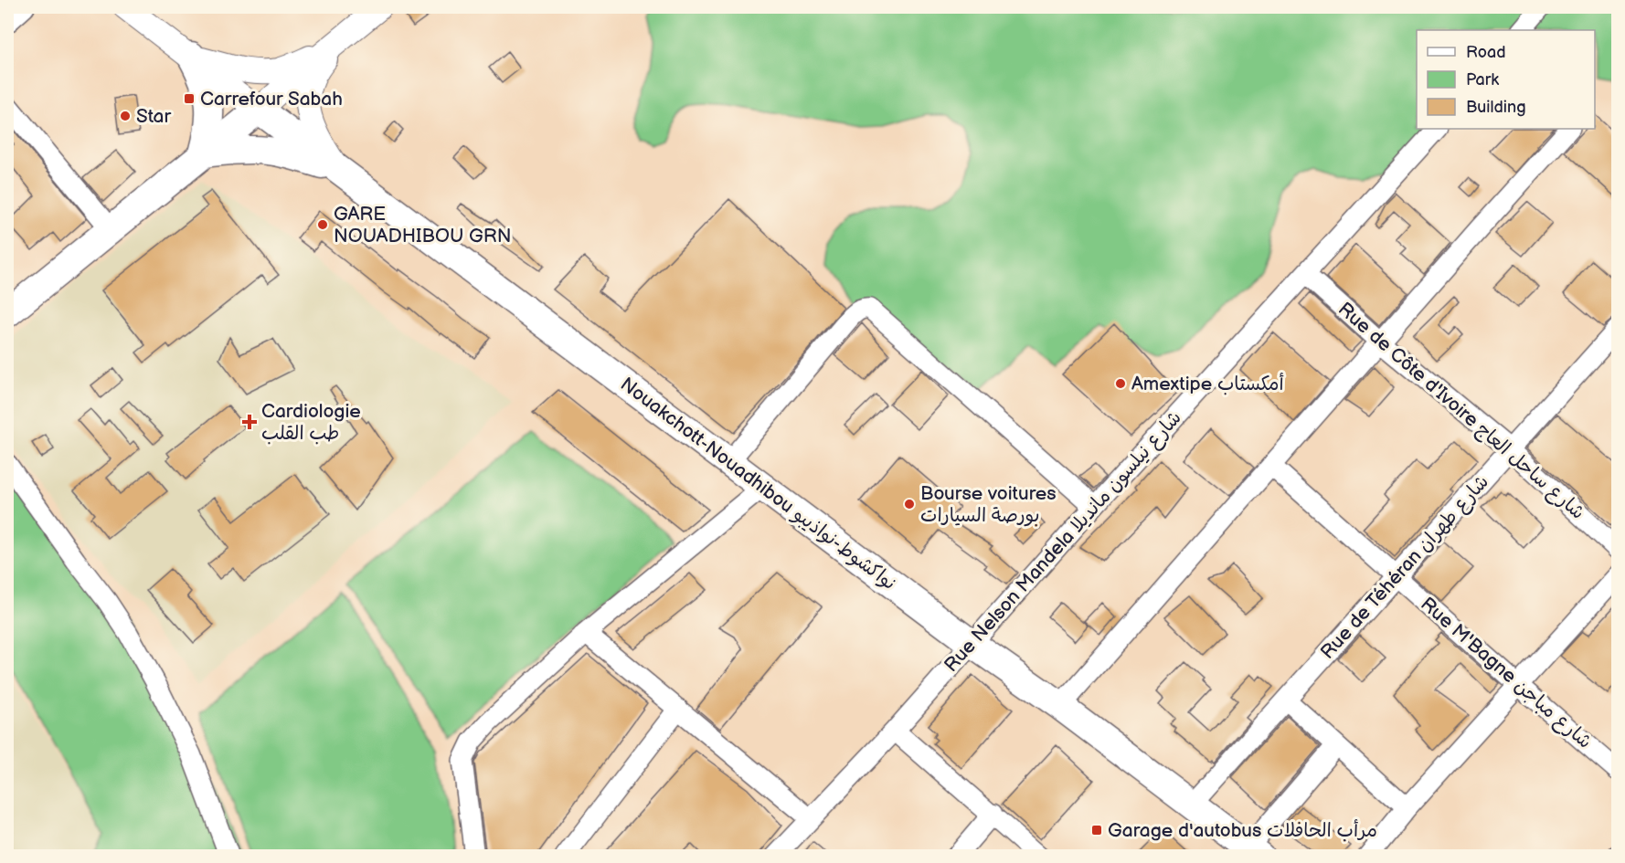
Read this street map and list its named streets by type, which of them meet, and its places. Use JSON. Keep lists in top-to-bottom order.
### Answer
{
  "streets": {
    "highway": ["Nouakchott-Nouadhibou نواكشوط-نواذيبو"],
    "street": [
      "Rue de Côte d'Ivoire شارع ساحل العاج",
      "Rue Nelson Mandela شارع نيلسون مانديلا",
      "Rue de Téhéran شارع طهران",
      "Rue M'Bagne شارع مباجن"
    ]
  },
  "crossings": [
    ["Rue de Côte d'Ivoire شارع ساحل العاج", "Rue Nelson Mandela شارع نيلسون مانديلا"],
    ["Rue de Côte d'Ivoire شارع ساحل العاج", "Rue de Téhéran شارع طهران"],
    ["Nouakchott-Nouadhibou نواكشوط-نواذيبو", "Rue Nelson Mandela شارع نيلسون مانديلا"],
    ["Nouakchott-Nouadhibou نواكشوط-نواذيبو", "Rue de Téhéran شارع طهران"],
    ["Rue de Téhéran شارع طهران", "Rue M'Bagne شارع مباجن"]
  ],
  "places": {
    "transit": ["Carrefour Sabah", "Garage d'autobus مرأب الحافلات"],
    "other": [
      "Star",
      "GARE NOUADHIBOU GRN",
      "Amextipe أمكستاب",
      "Bourse voitures بورصة السيارات"
    ],
    "health": ["Cardiologie طب القلب"]
  },
  "legend": ["Road", "Park", "Building"]
}
